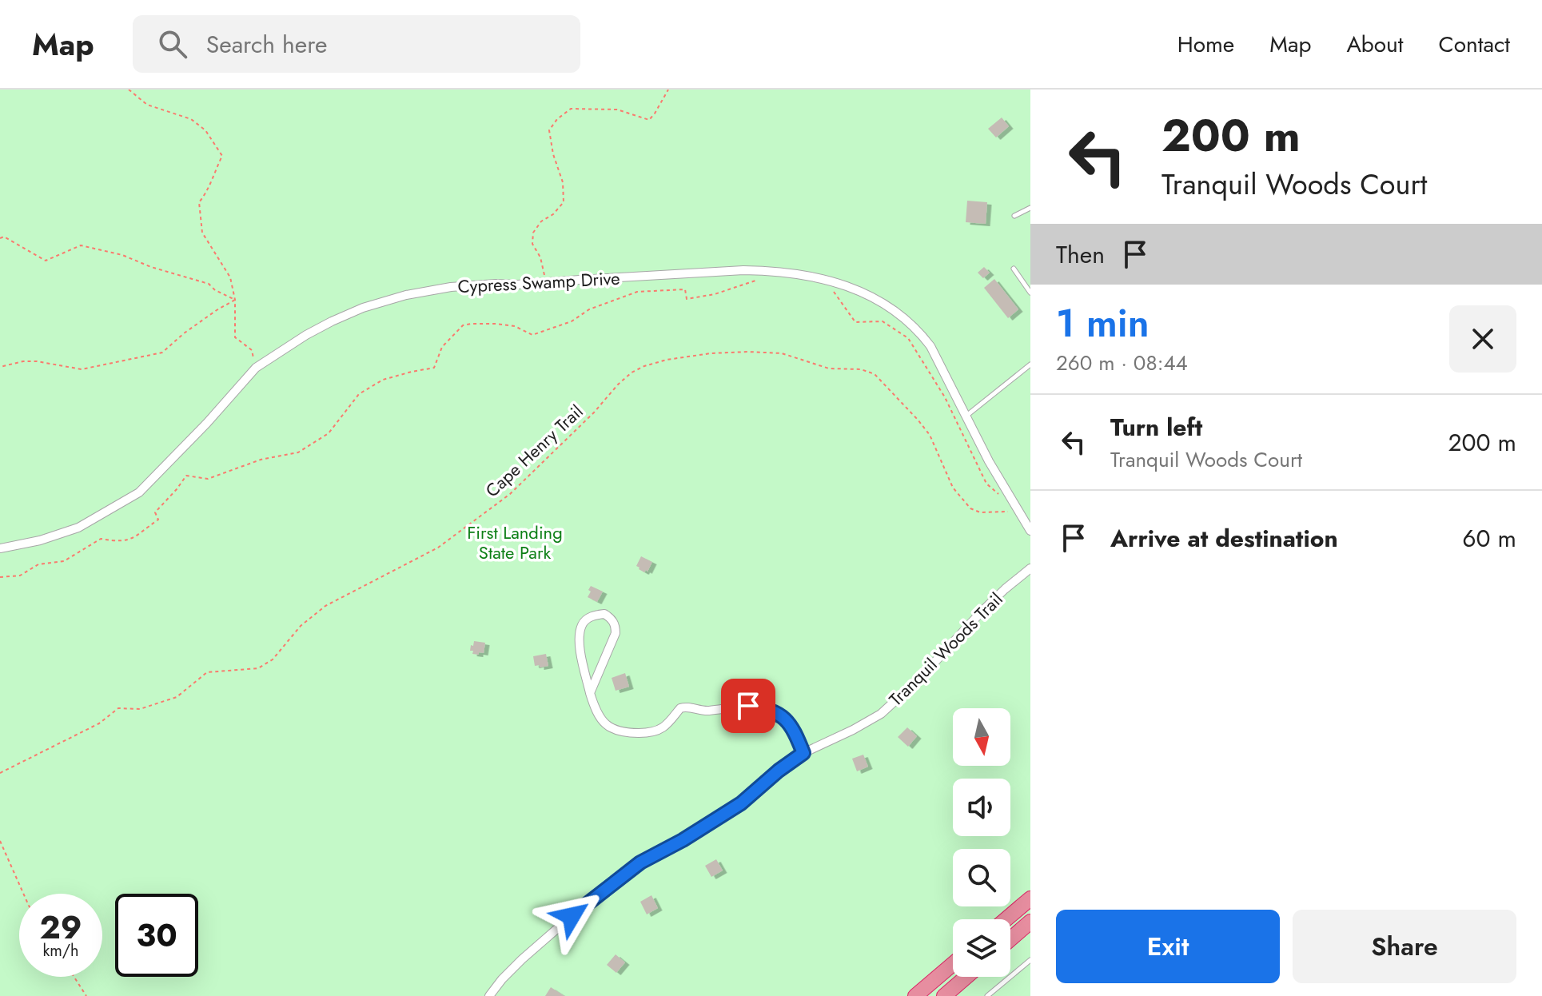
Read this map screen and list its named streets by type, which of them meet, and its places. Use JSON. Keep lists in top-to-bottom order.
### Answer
{
  "streets": {
    "street": ["Cypress Swamp Drive", "Tranquil Woods Trail"],
    "path": ["Cape Henry Trail"]
  },
  "crossings": [
    ["Cypress Swamp Drive", "Cape Henry Trail"]
  ],
  "parks": ["First Landing State Park"],
  "north": "bottom",
  "page": {
    "header": "Map",
    "search": "Search here",
    "nav": [
      "Home",
      "Map",
      "About",
      "Contact"
    ],
    "turn": ["200 m", "Tranquil Woods Court"],
    "then": "Then",
    "heading": ["1 min", "260 m · 08:44"],
    "list": [
      {
        "name": "Turn left",
        "note": "Tranquil Woods Court",
        "value": "200 m"
      },
      {
        "name": "Arrive at destination",
        "value": "60 m"
      }
    ],
    "speed": "29 km/h",
    "limit": "30",
    "buttons": ["Exit", "Share"]
  }
}
